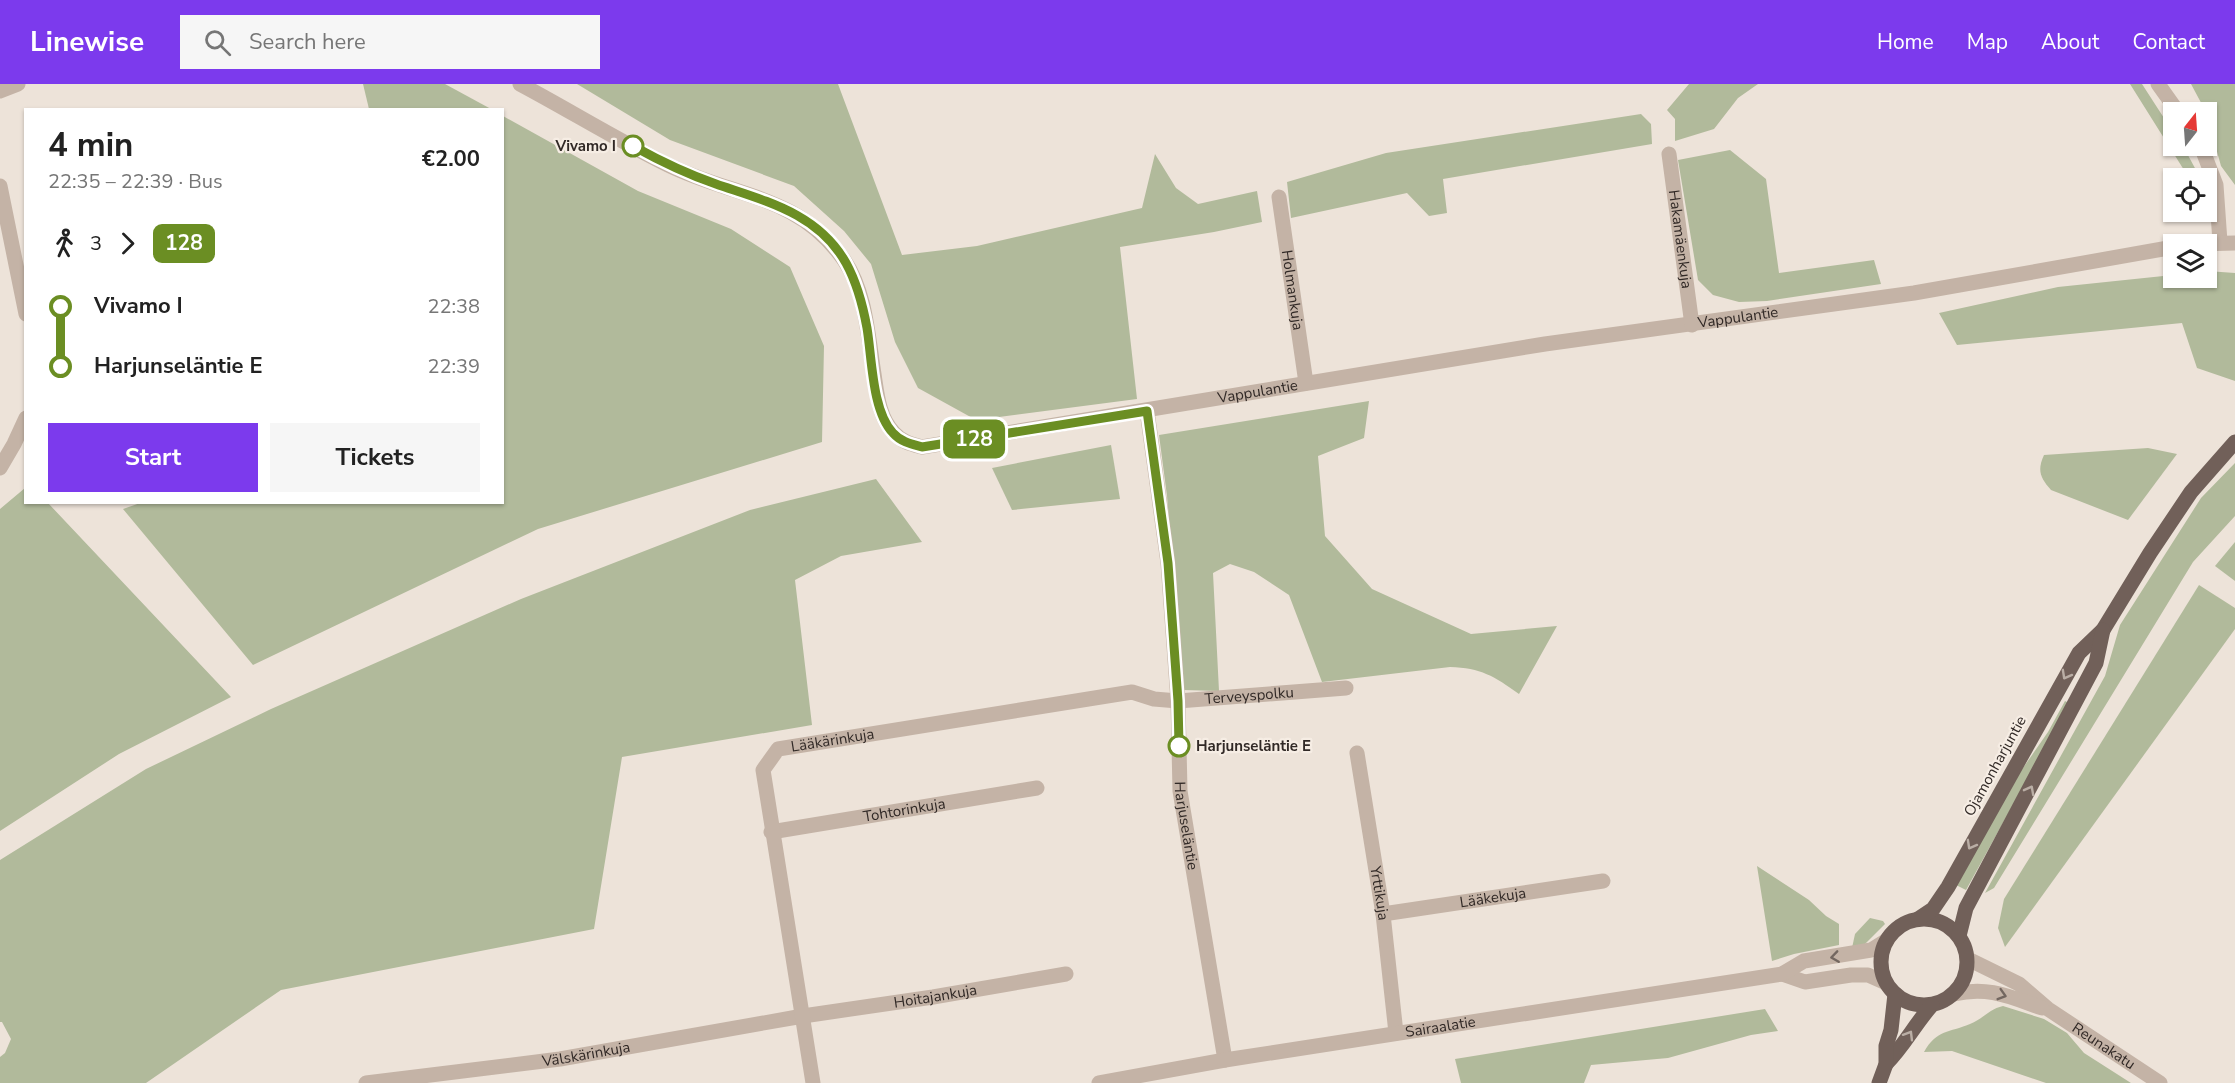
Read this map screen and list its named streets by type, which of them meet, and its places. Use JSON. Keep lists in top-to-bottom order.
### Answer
{
  "streets": {
    "main road": ["Ojamonharjuntie"],
    "street": [
      "Hakamäenkuja",
      "Holmankuja",
      "Vappulantie",
      "Terveyspolku",
      "Lääkärinkuja",
      "Tohtorinkuja",
      "Harjuseläntie",
      "Yrttikuja",
      "Lääkekuja",
      "Hoitajankuja",
      "Sairaalatie",
      "Reunakatu",
      "Välskärinkuja"
    ]
  },
  "crossings": [
    ["Hakamäenkuja", "Vappulantie"],
    ["Holmankuja", "Vappulantie"],
    ["Vappulantie", "Harjuseläntie"],
    ["Terveyspolku", "Lääkärinkuja"],
    ["Terveyspolku", "Harjuseläntie"],
    ["Lääkärinkuja", "Tohtorinkuja"],
    ["Lääkärinkuja", "Hoitajankuja"],
    ["Lääkärinkuja", "Välskärinkuja"],
    ["Ojamonharjuntie", "Sairaalatie"],
    ["Ojamonharjuntie", "Reunakatu"],
    ["Harjuseläntie", "Sairaalatie"],
    ["Yrttikuja", "Lääkekuja"],
    ["Yrttikuja", "Sairaalatie"],
    ["Hoitajankuja", "Välskärinkuja"],
    ["Sairaalatie", "Reunakatu"]
  ],
  "places": ["Vivamo I", "Harjunseläntie E"],
  "lines": ["bus line 128"],
  "north": "top",
  "page": {
    "header": "Linewise",
    "search": "Search here",
    "nav": [
      "Home",
      "Map",
      "About",
      "Contact"
    ],
    "on_map": "128",
    "heading": ["4 min", "22:35 – 22:39 · Bus", "€2.00"],
    "legs": ["3", "128"],
    "list": [
      {
        "name": "Vivamo I",
        "value": "22:38"
      },
      {
        "name": "Harjunseläntie E",
        "value": "22:39"
      }
    ],
    "buttons": ["Start", "Tickets"]
  }
}
